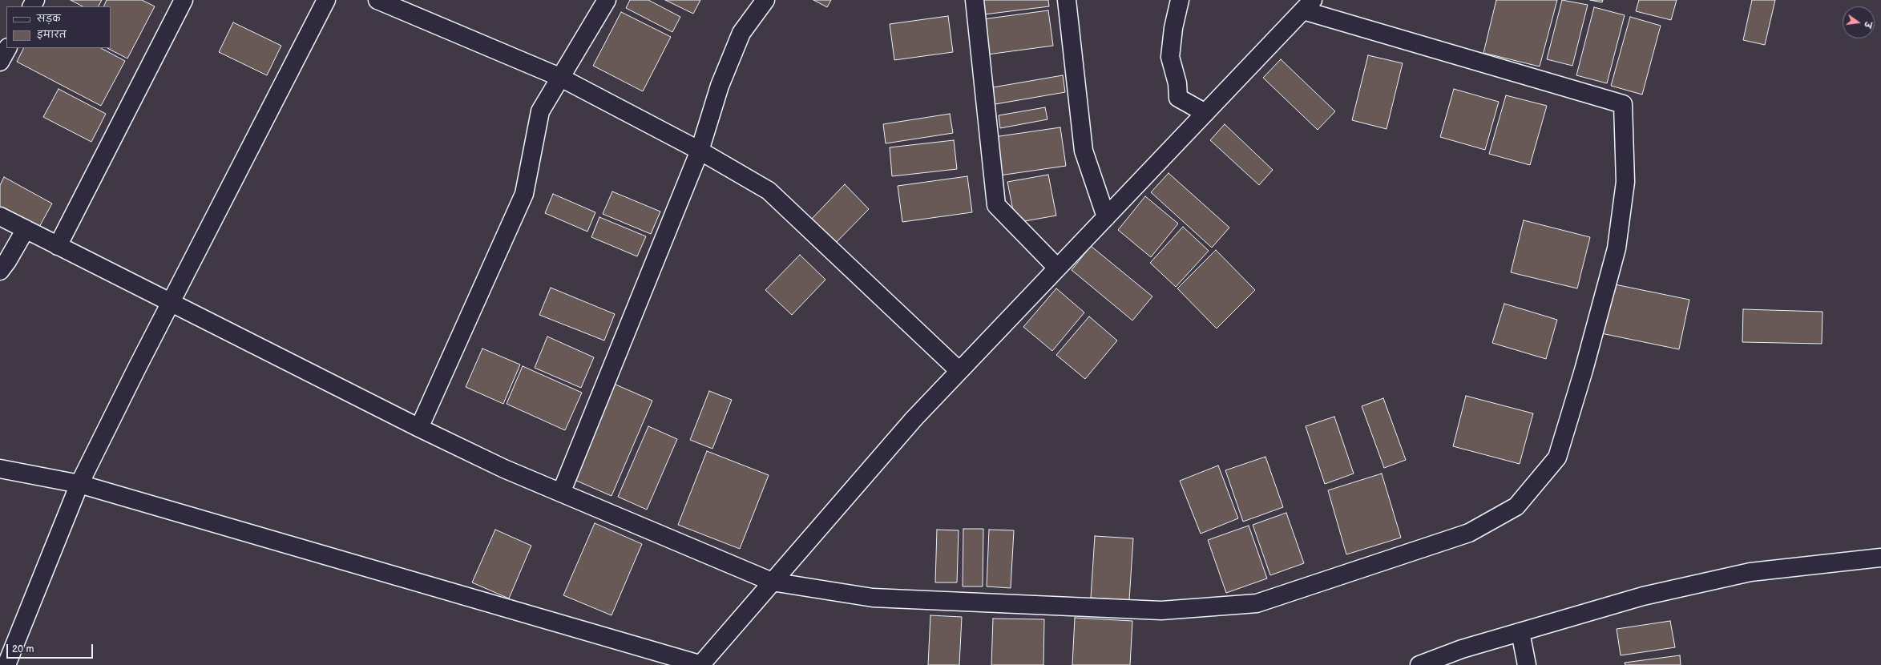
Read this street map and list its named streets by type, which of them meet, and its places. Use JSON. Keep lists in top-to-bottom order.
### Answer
{
  "legend": ["सड़क", "इमारत"],
  "scale_bar": "20 m",
  "north": "right"
}
